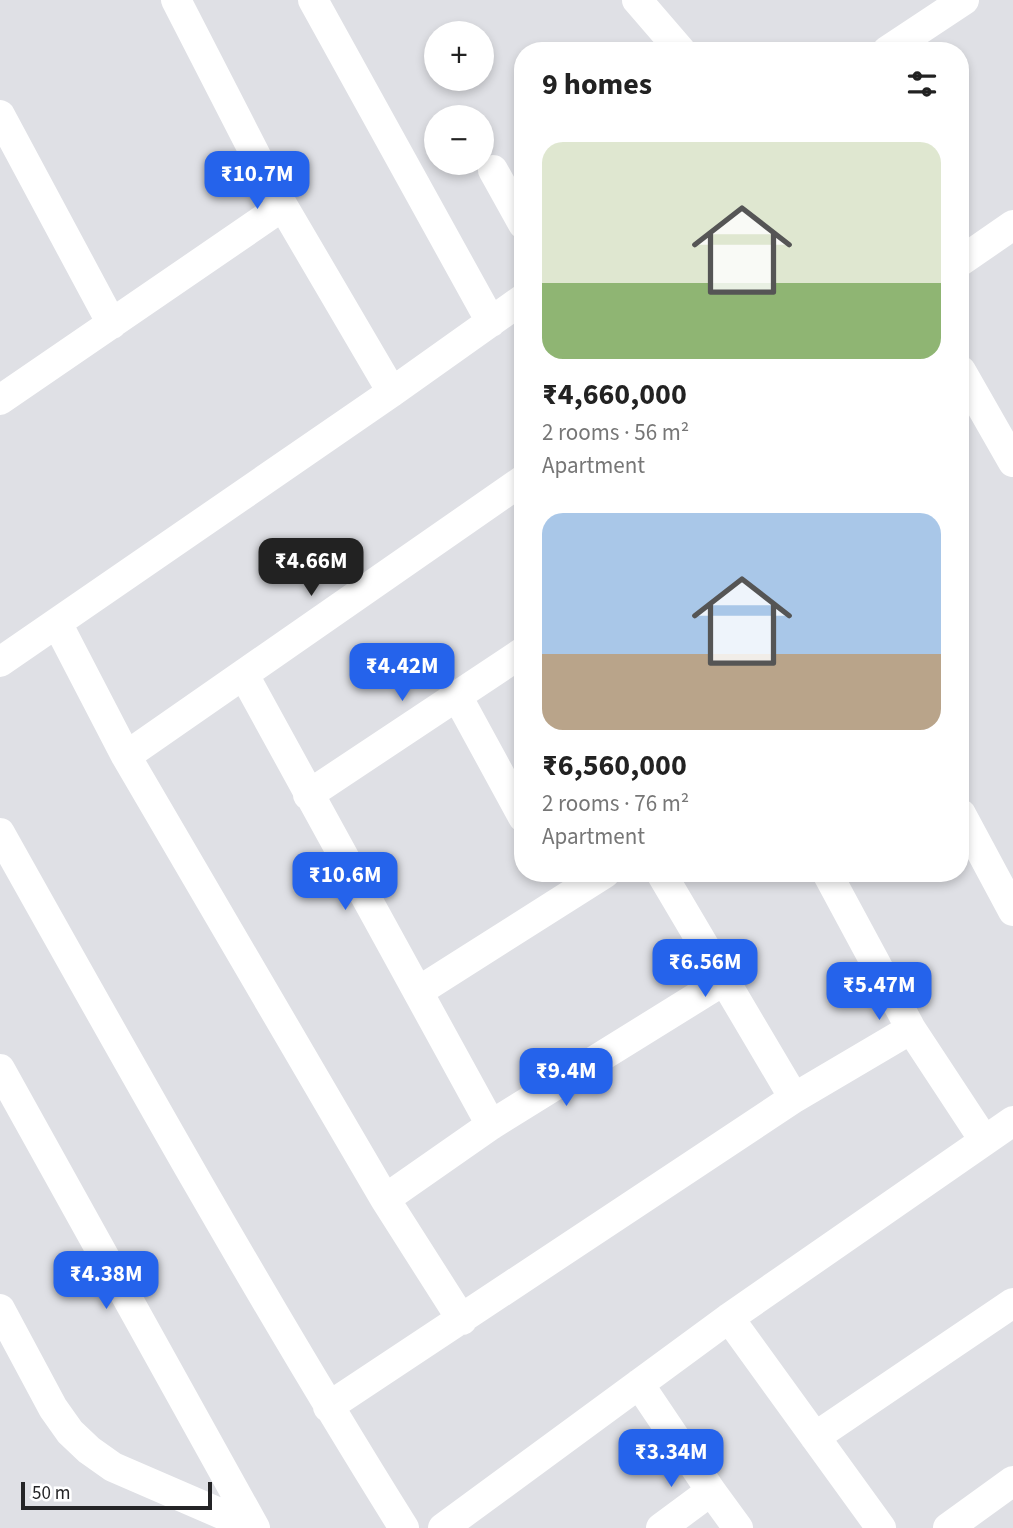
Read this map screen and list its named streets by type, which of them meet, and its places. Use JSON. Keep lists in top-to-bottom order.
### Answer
{
  "scale_bar": "50 m",
  "page": {
    "map_buttons": ["+", "−"],
    "heading": "9 homes",
    "list": [
      {
        "name": "₹4,660,000",
        "note": "2 rooms · 56 m² · Apartment"
      },
      {
        "name": "₹6,560,000",
        "note": "2 rooms · 76 m² · Apartment"
      }
    ],
    "price": [
      "₹10.7M",
      "₹4.66M",
      "₹4.42M",
      "₹10.6M",
      "₹6.56M",
      "₹5.47M",
      "₹9.4M",
      "₹4.38M",
      "₹3.34M"
    ],
    "scale": "50 m"
  }
}
